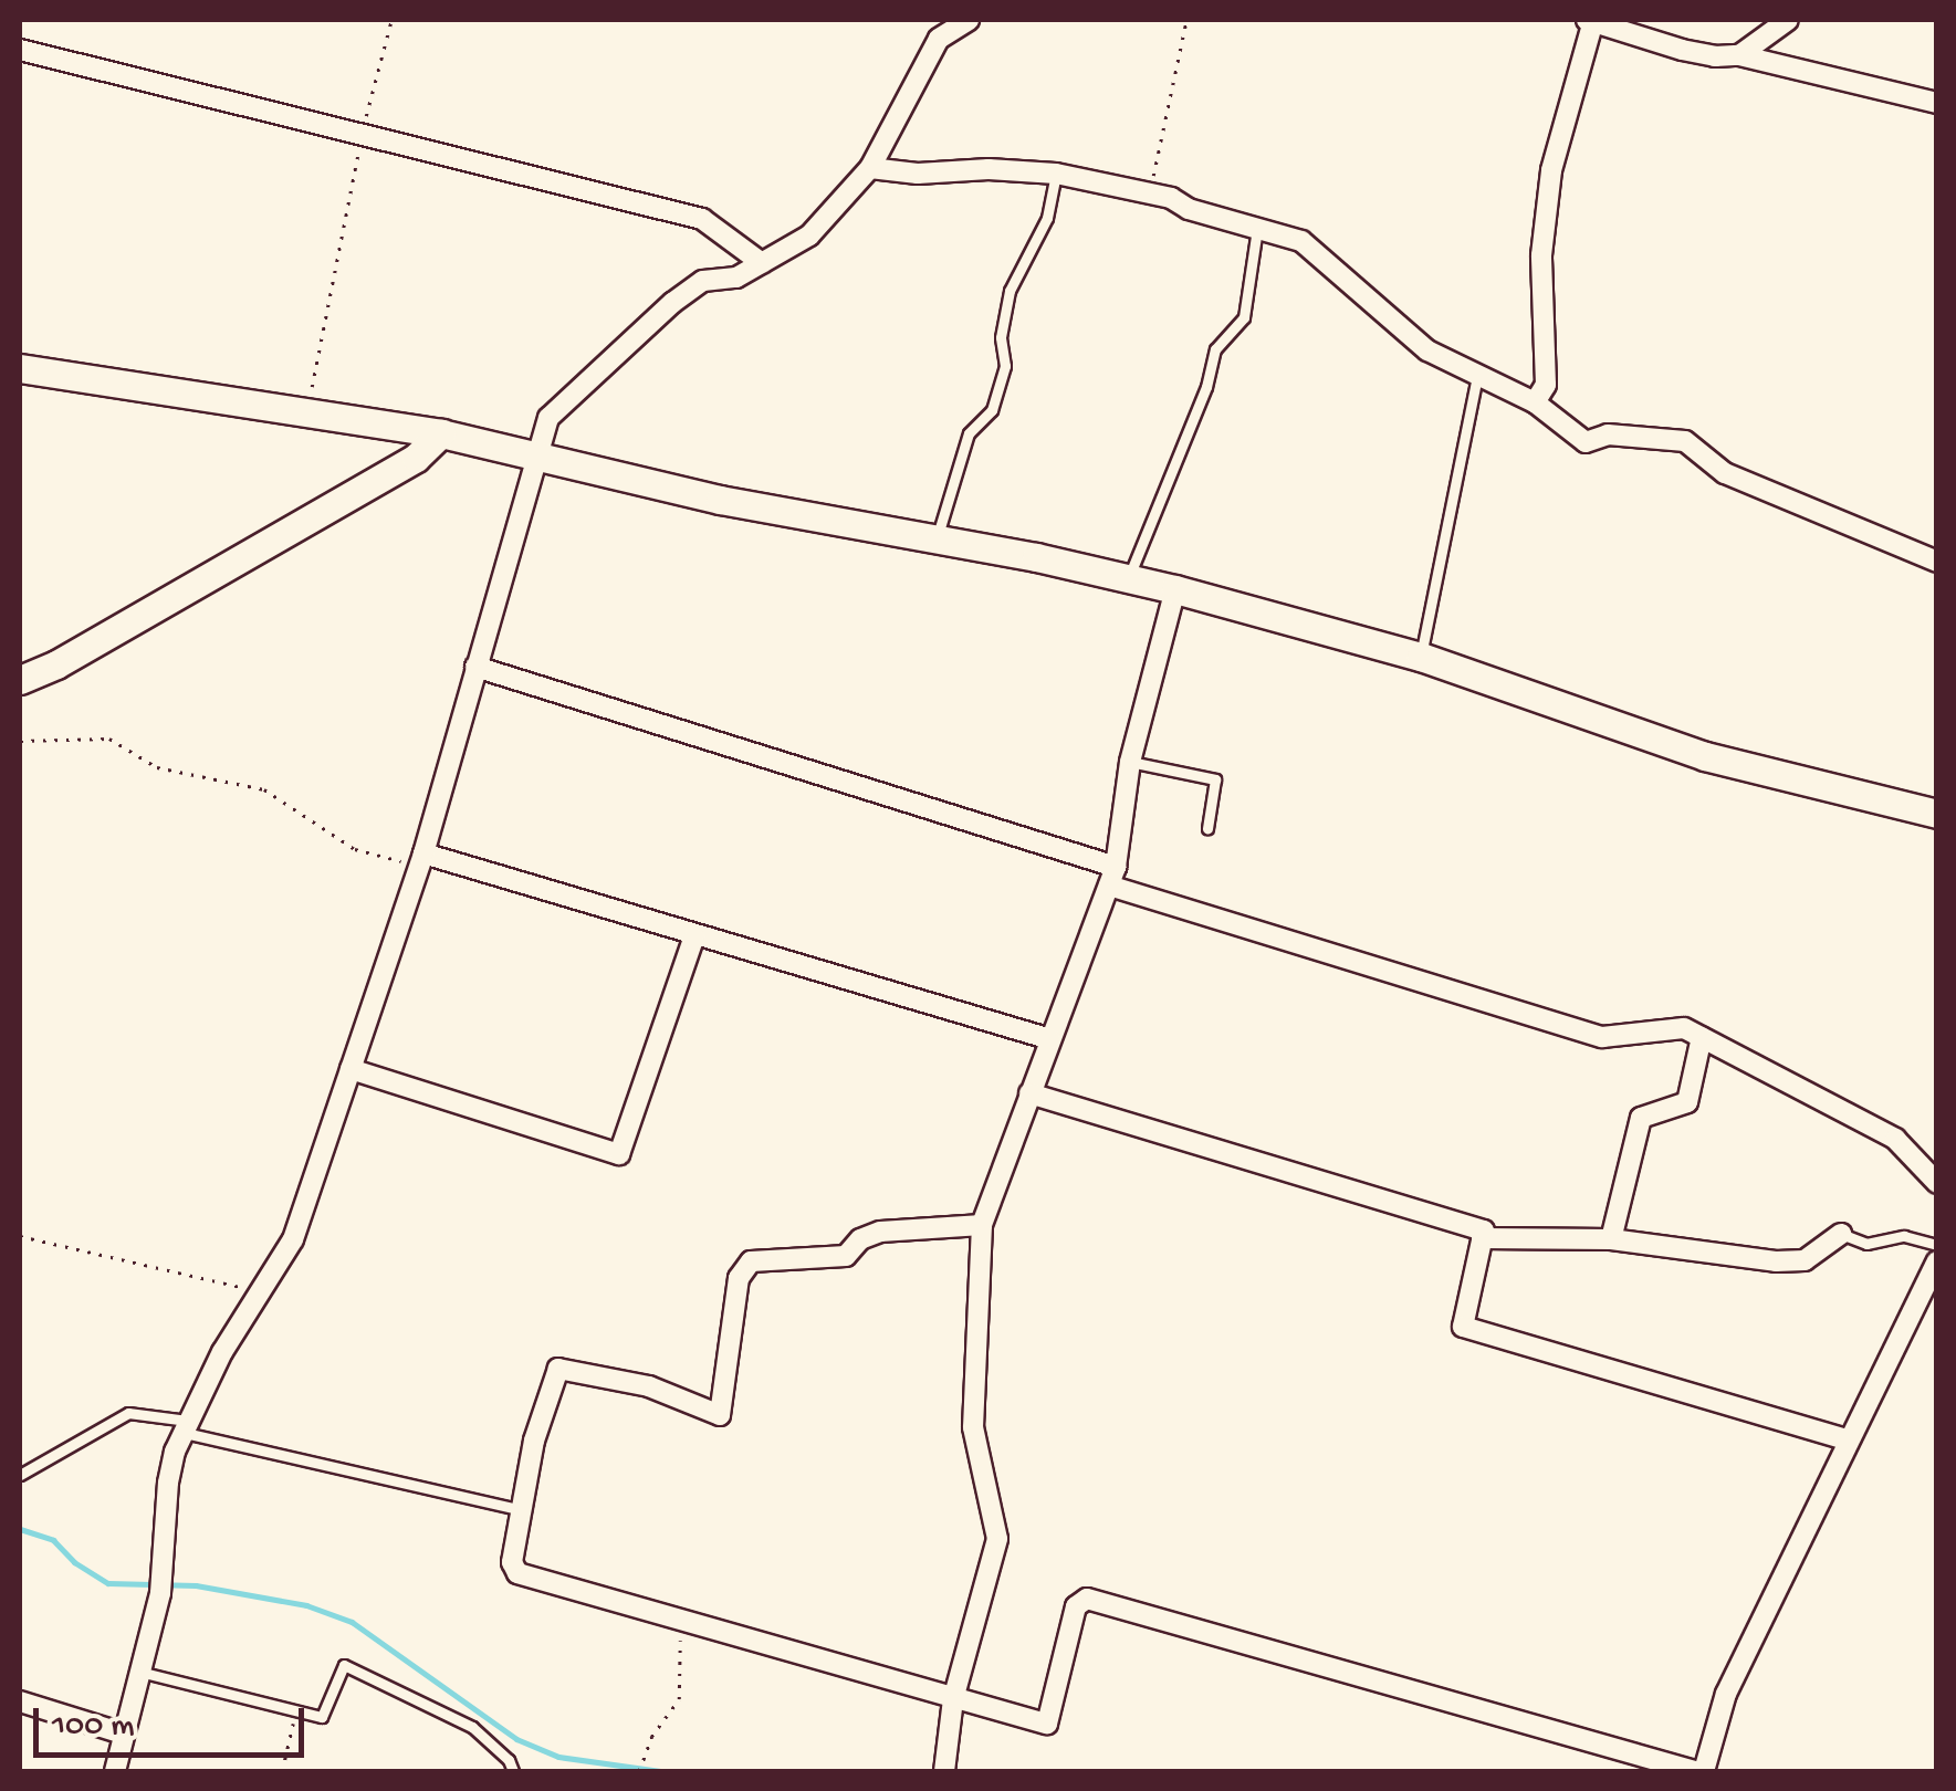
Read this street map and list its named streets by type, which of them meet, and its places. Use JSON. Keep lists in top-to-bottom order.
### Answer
{
  "scale_bar": "100 m"
}
